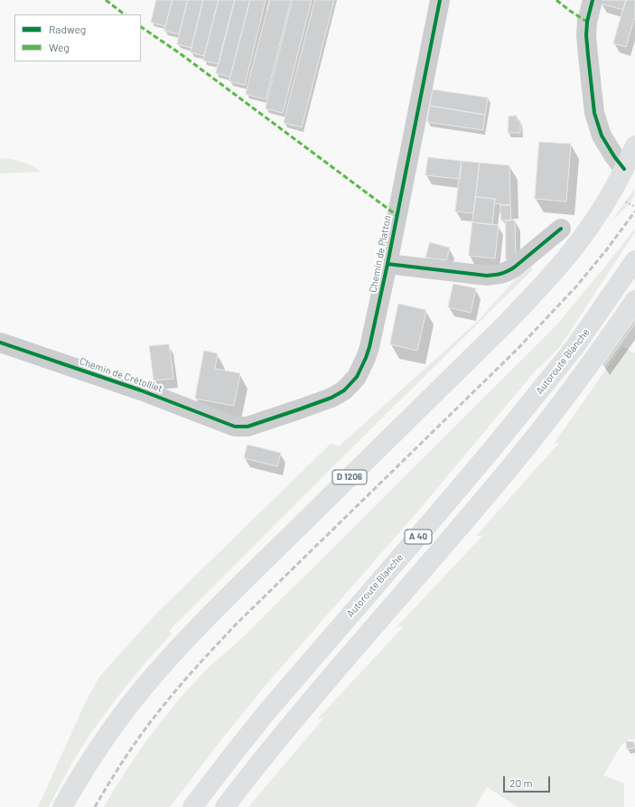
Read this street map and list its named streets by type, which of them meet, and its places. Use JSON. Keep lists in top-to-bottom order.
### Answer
{
  "streets": {
    "main road": ["Autoroute Blanche", "D 1206", "A 40"],
    "street": ["Chemin de Platton", "Chemin de Crétolliet"]
  },
  "crossings": [
    ["Chemin de Platton", "Chemin de Crétolliet"]
  ],
  "legend": ["Radweg", "Weg"],
  "scale_bar": "20 m"
}
